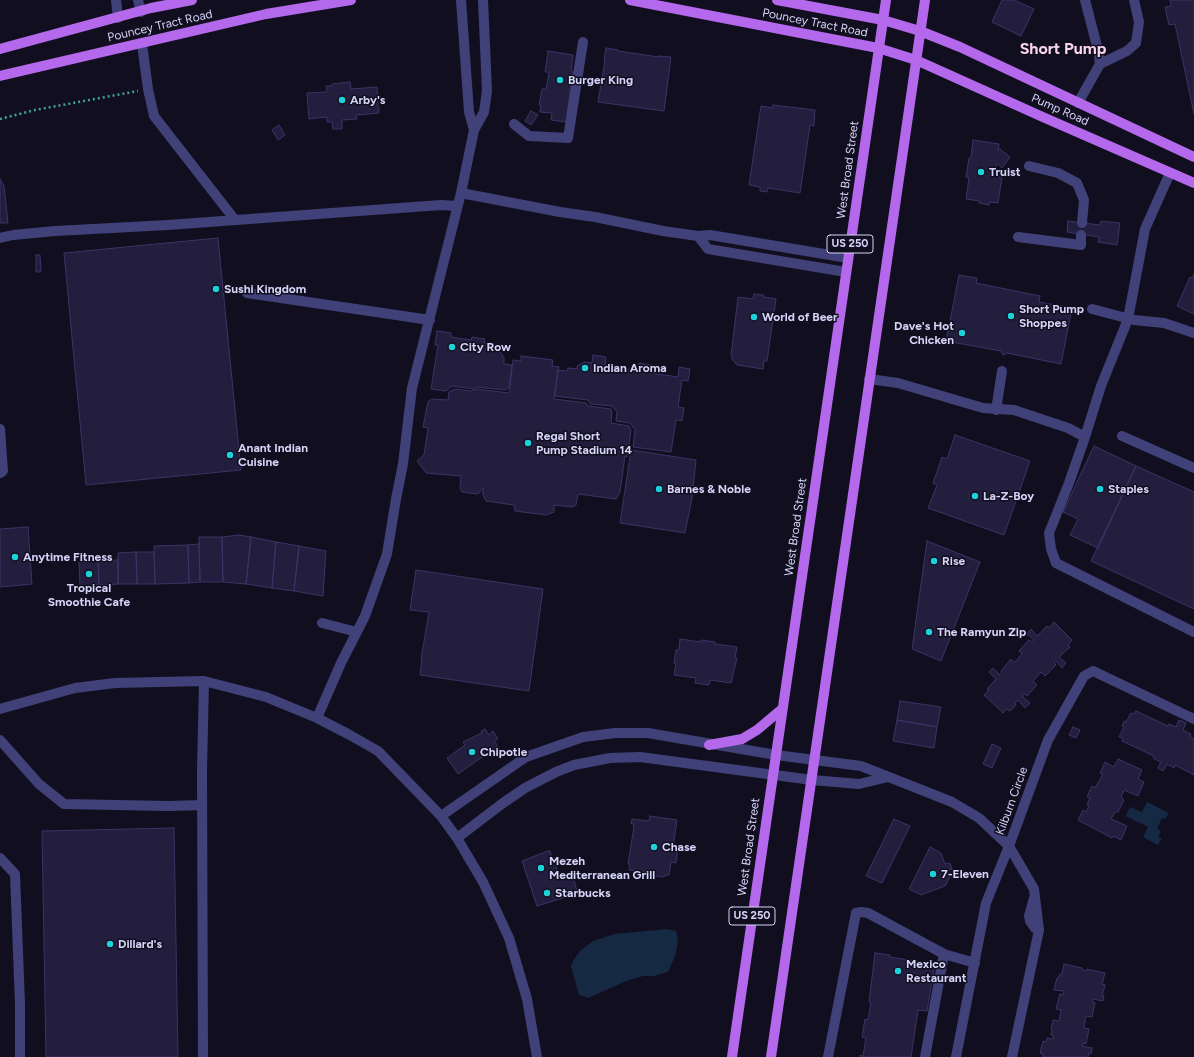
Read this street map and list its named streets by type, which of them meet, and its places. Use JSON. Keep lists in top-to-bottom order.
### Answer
{
  "streets": {
    "main road": [
      "Pouncey Tract Road",
      "Pump Road",
      "West Broad Street",
      "US 250"
    ],
    "street": ["Kilburn Circle"]
  },
  "crossings": [
    ["Pouncey Tract Road", "Pump Road"],
    ["Pouncey Tract Road", "West Broad Street"],
    ["Pouncey Tract Road", "US 250"],
    ["Pump Road", "US 250"]
  ],
  "districts": ["Short Pump"],
  "places": [
    "Burger King",
    "Arby's",
    "Truist",
    "Sushi Kingdom",
    "Short Pump Shoppes",
    "World of Beer",
    "Dave's Hot Chicken",
    "City Row",
    "Indian Aroma",
    "Regal Short Pump Stadium 14",
    "Anant Indian Cuisine",
    "Barnes & Noble",
    "Staples",
    "La-Z-Boy",
    "Anytime Fitness",
    "Rise",
    "Tropical Smoothie Cafe",
    "The Ramyun Zip",
    "Chipotle",
    "Chase",
    "Mezeh Mediterranean Grill",
    "7-Eleven",
    "Starbucks",
    "Dillard's",
    "Mexico Restaurant"
  ]
}
